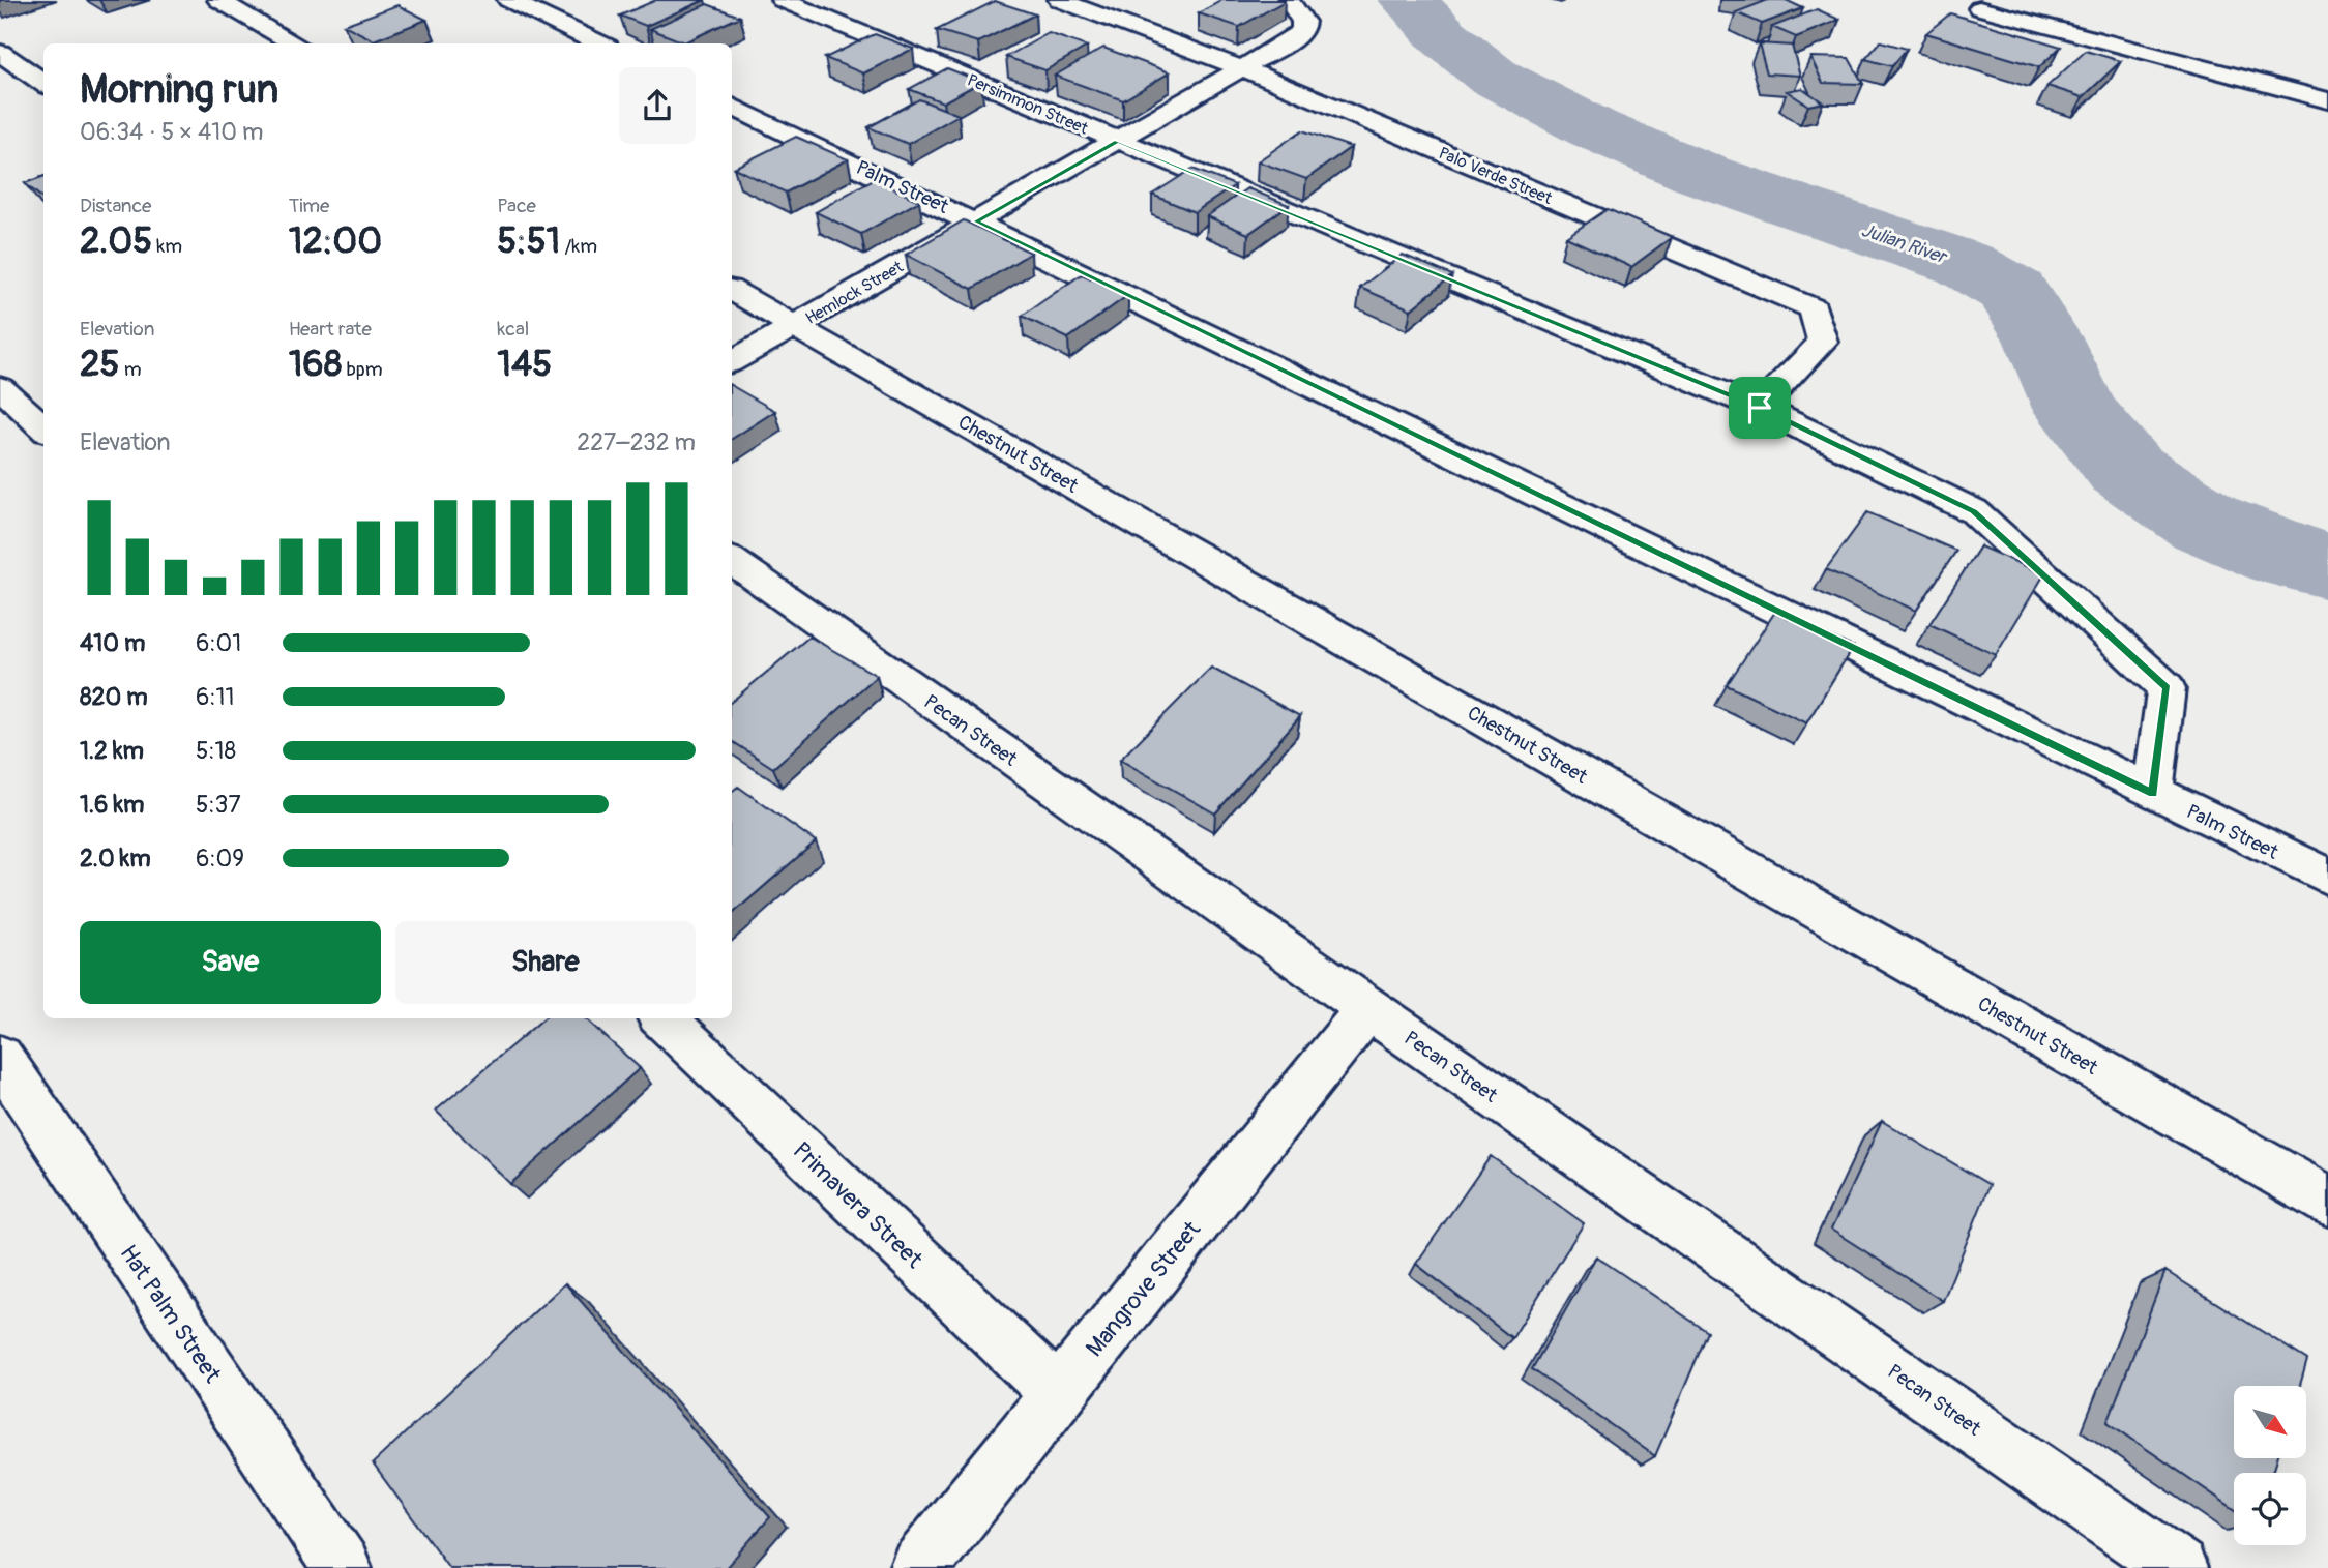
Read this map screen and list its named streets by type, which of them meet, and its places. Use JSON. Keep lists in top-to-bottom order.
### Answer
{
  "streets": {
    "street": [
      "Persimmon Street",
      "Palo Verde Street",
      "Palm Street",
      "Hemlock Street",
      "Chestnut Street",
      "Pecan Street",
      "Primavera Street",
      "Mangrove Street",
      "Hat Palm Street"
    ]
  },
  "crossings": [
    ["Persimmon Street", "Palo Verde Street"],
    ["Persimmon Street", "Palm Street"],
    ["Persimmon Street", "Hemlock Street"],
    ["Palo Verde Street", "Hemlock Street"],
    ["Palm Street", "Hemlock Street"],
    ["Hemlock Street", "Chestnut Street"],
    ["Pecan Street", "Mangrove Street"],
    ["Primavera Street", "Mangrove Street"]
  ],
  "water": ["Julian River"],
  "north": "bottom right",
  "page": {
    "heading": ["Morning run", "06:34 · 5 × 410 m"],
    "stats": [
      ["Distance", "2.05 km"],
      ["Time", "12:00"],
      ["Pace", "5:51 /km"],
      ["Elevation", "25 m"],
      ["Heart rate", "168 bpm"],
      ["kcal", "145"]
    ],
    "chart": ["Elevation", "227–232 m"],
    "list": [
      {
        "name": "410 m",
        "note": "6:01"
      },
      {
        "name": "820 m",
        "note": "6:11"
      },
      {
        "name": "1.2 km",
        "note": "5:18"
      },
      {
        "name": "1.6 km",
        "note": "5:37"
      },
      {
        "name": "2.0 km",
        "note": "6:09"
      }
    ],
    "buttons": ["Save", "Share"]
  }
}
